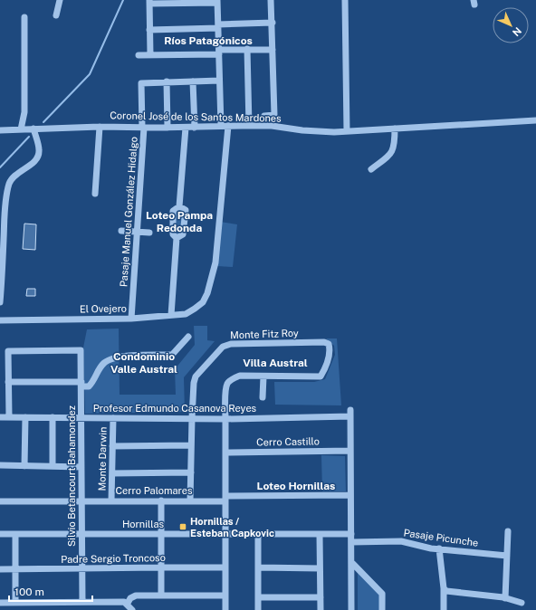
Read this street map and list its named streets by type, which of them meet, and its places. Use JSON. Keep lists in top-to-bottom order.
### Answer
{
  "streets": {
    "street": [
      "Coronel José de los Santos Mardones",
      "Pasaje Manuel González Hidalgo",
      "El Ovejero",
      "Monte Fitz Roy",
      "Profesor Edmundo Casanova Reyes",
      "Cerro Castillo",
      "Monte Darwin",
      "Silvio Betancourt Bahamondez",
      "Cerro Palomares",
      "Hornillas",
      "Pasaje Picunche",
      "Padre Sergio Troncoso"
    ]
  },
  "crossings": [
    ["Coronel José de los Santos Mardones", "Pasaje Manuel González Hidalgo"],
    ["Coronel José de los Santos Mardones", "El Ovejero"],
    ["Pasaje Manuel González Hidalgo", "El Ovejero"],
    ["Monte Fitz Roy", "Profesor Edmundo Casanova Reyes"],
    ["Monte Fitz Roy", "Cerro Palomares"],
    ["Profesor Edmundo Casanova Reyes", "Cerro Castillo"],
    ["Profesor Edmundo Casanova Reyes", "Monte Darwin"],
    ["Profesor Edmundo Casanova Reyes", "Silvio Betancourt Bahamondez"],
    ["Monte Darwin", "Cerro Palomares"],
    ["Silvio Betancourt Bahamondez", "Cerro Palomares"],
    ["Silvio Betancourt Bahamondez", "Hornillas"],
    ["Silvio Betancourt Bahamondez", "Padre Sergio Troncoso"]
  ],
  "districts": [
    "Ríos Patagónicos",
    "Loteo Pampa Redonda",
    "Condominio Valle Austral",
    "Villa Austral",
    "Loteo Hornillas"
  ],
  "places": {
    "transit": ["Hornillas / Esteban Capkovic"]
  },
  "scale_bar": "100 m",
  "north": "bottom right"
}
